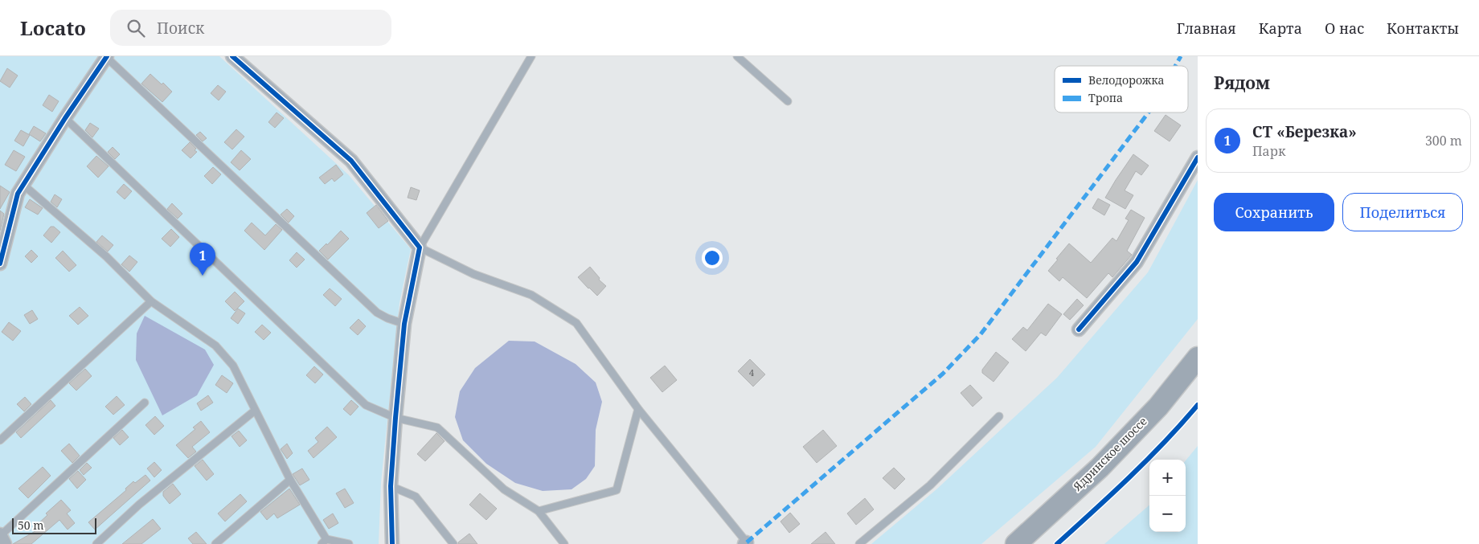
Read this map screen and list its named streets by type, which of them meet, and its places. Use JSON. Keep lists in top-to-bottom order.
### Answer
{
  "streets": {
    "main road": ["Ядринское шоссе"]
  },
  "house_numbers": ["4"],
  "legend": ["Велодорожка", "Тропа"],
  "scale_bar": "50 m",
  "page": {
    "header": "Locato",
    "search": "Поиск",
    "nav": [
      "Главная",
      "Карта",
      "О нас",
      "Контакты"
    ],
    "heading": "Рядом",
    "list": [
      {
        "mark": "1",
        "name": "СТ «Березка»",
        "note": "Парк",
        "value": "300 m"
      }
    ],
    "buttons": ["Сохранить", "Поделиться"],
    "pins": "1",
    "map_buttons": ["+", "−"],
    "scale": "50 m"
  }
}
